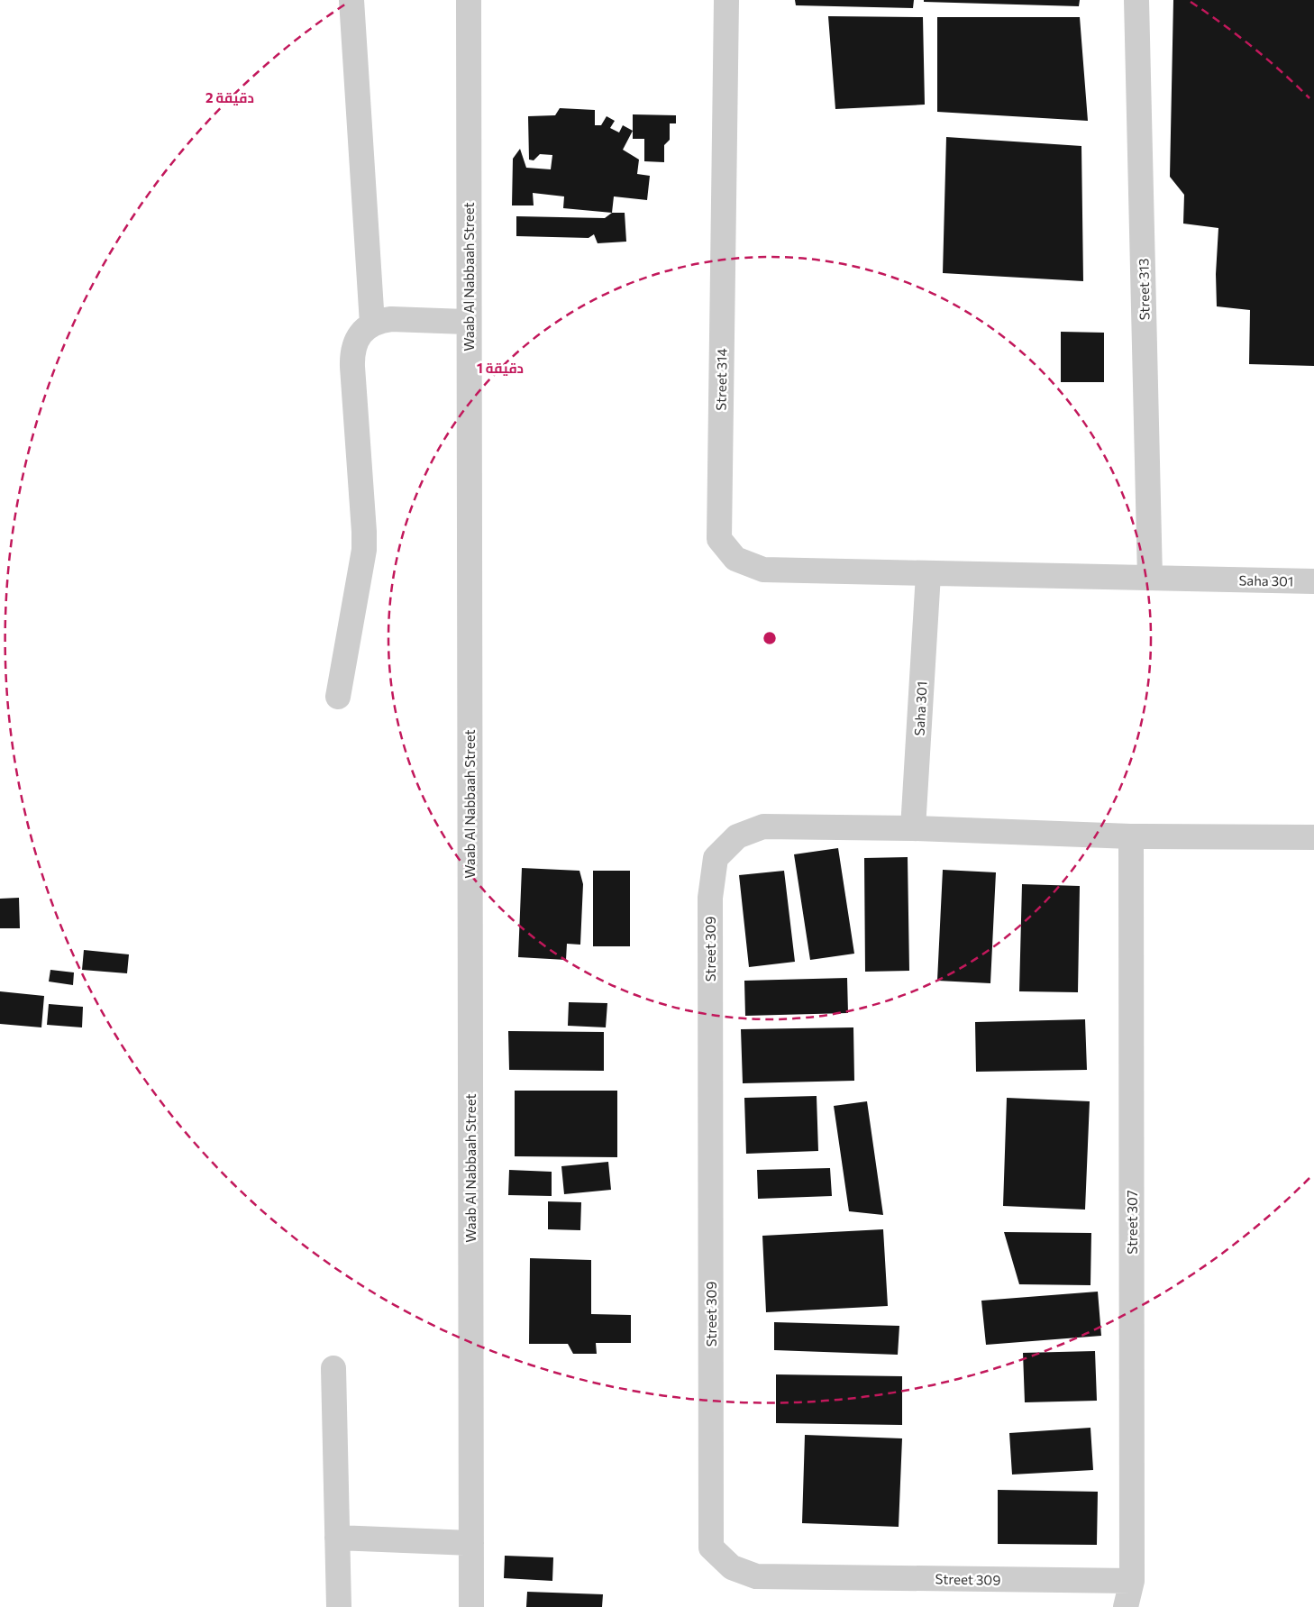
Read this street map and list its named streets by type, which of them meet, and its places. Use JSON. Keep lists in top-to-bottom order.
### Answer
{
  "streets": {
    "street": [
      "Waab Al Nabbaah Street",
      "Street 313",
      "Street 314",
      "Saha 301",
      "Street 309",
      "Street 307"
    ]
  },
  "crossings": [
    ["Street 313", "Saha 301"],
    ["Street 314", "Saha 301"],
    ["Saha 301", "Street 309"],
    ["Street 309", "Street 307"]
  ],
  "rings": ["2 دقيقة", "1 دقيقة"]
}
